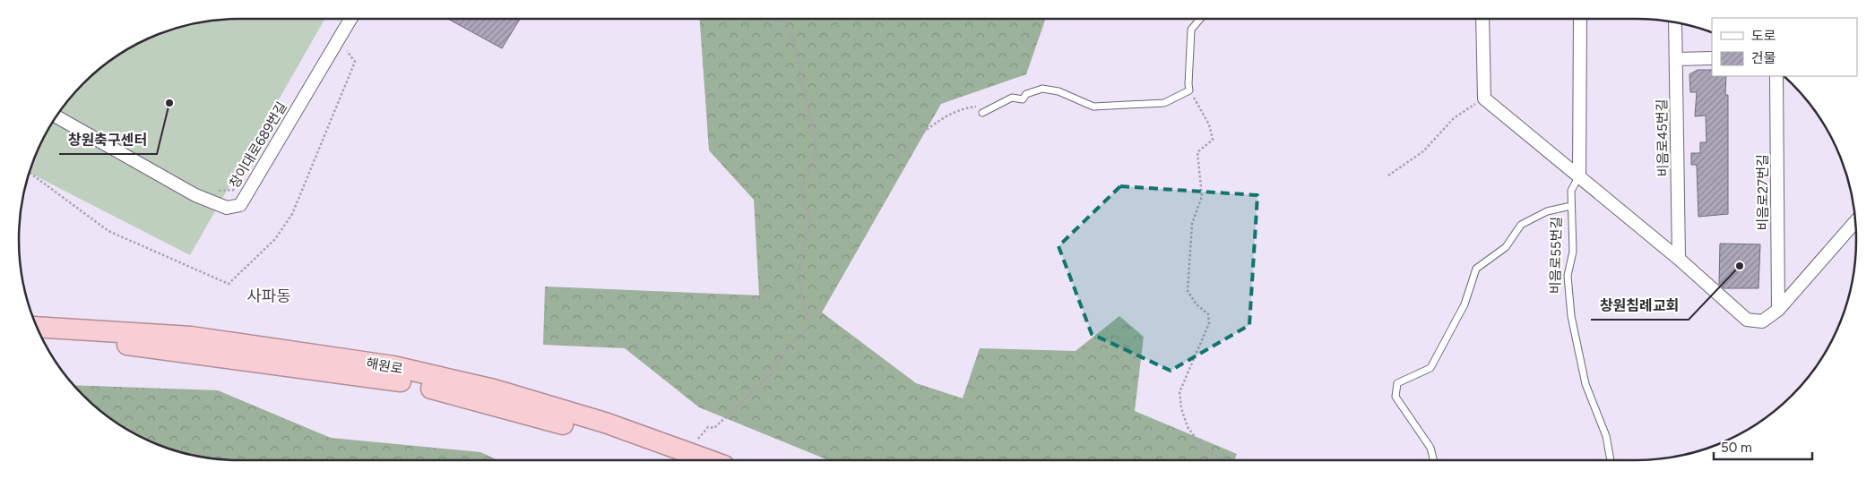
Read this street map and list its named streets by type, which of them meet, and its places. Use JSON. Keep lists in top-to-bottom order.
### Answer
{
  "streets": {
    "highway": ["해원로"],
    "street": [
      "비음로45번길",
      "창이대로689번길",
      "비음로27번길",
      "비음로55번길"
    ]
  },
  "districts": ["사파동"],
  "places": ["창원축구센터", "창원침례교회"],
  "legend": ["도로", "건물"],
  "scale_bar": "50 m"
}
